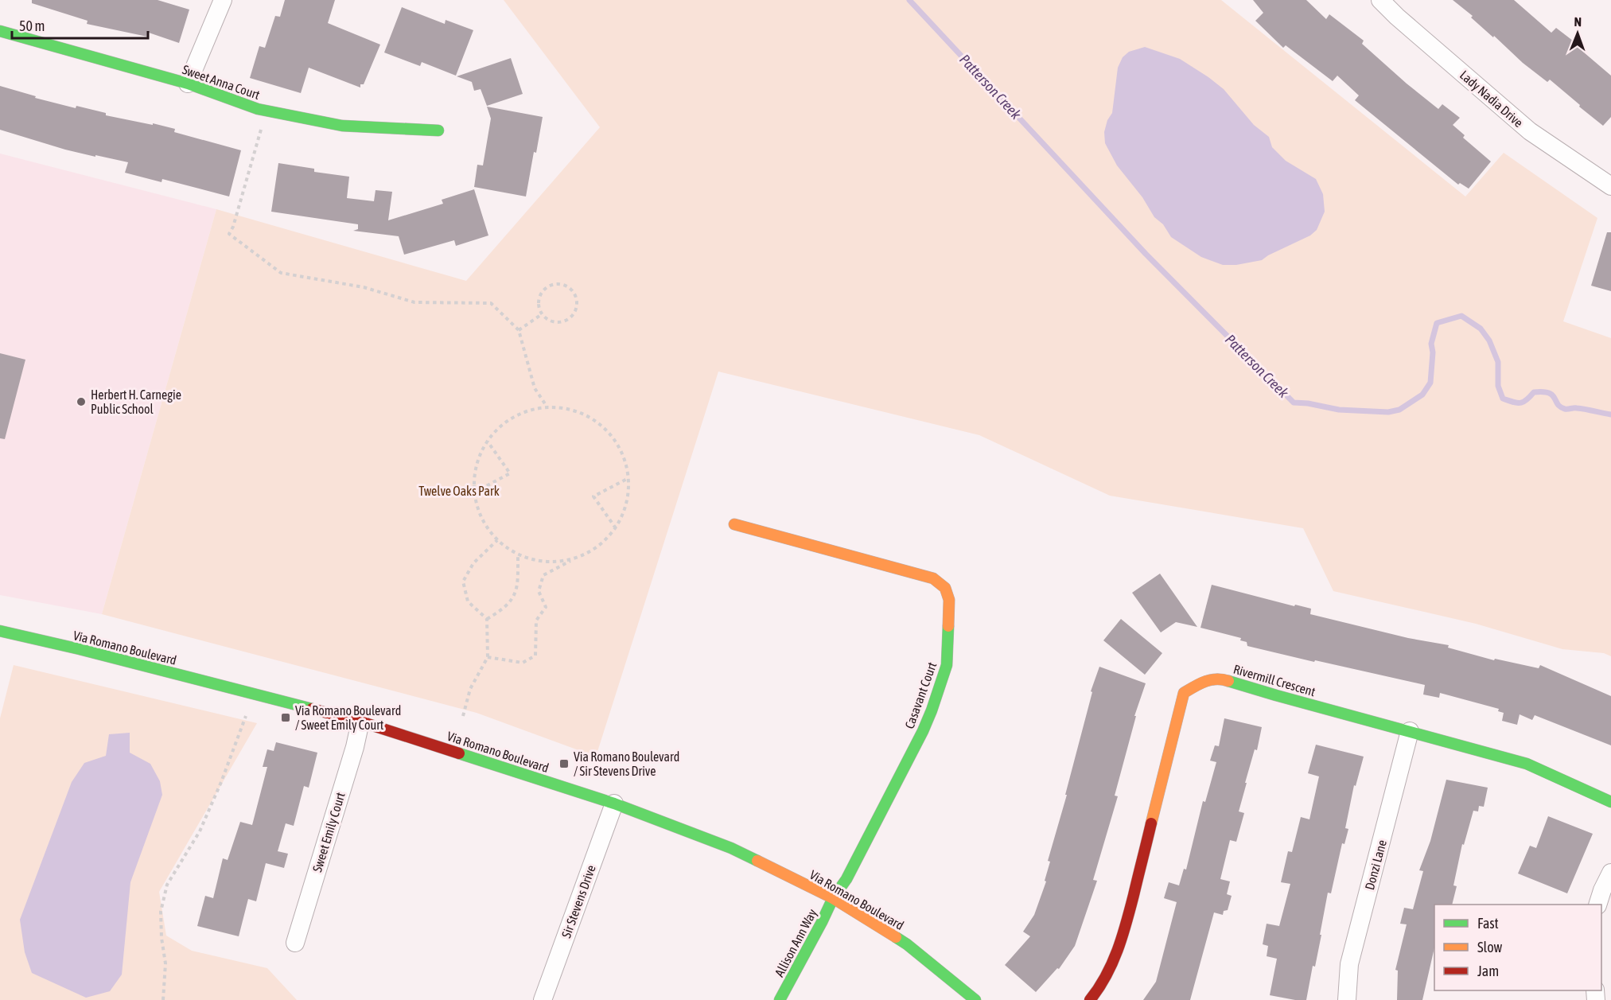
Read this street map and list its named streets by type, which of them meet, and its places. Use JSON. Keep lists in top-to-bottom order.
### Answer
{
  "streets": {
    "street": [
      "Sweet Anna Court",
      "Lady Nadia Drive",
      "Via Romano Boulevard",
      "Rivermill Crescent",
      "Casavant Court",
      "Sweet Emily Court",
      "Donzi Lane",
      "Sir Stevens Drive",
      "Allison Ann Way"
    ]
  },
  "crossings": [
    ["Via Romano Boulevard", "Casavant Court"],
    ["Via Romano Boulevard", "Sweet Emily Court"],
    ["Via Romano Boulevard", "Sir Stevens Drive"],
    ["Via Romano Boulevard", "Allison Ann Way"],
    ["Rivermill Crescent", "Donzi Lane"],
    ["Casavant Court", "Allison Ann Way"]
  ],
  "water": ["Patterson Creek"],
  "parks": ["Twelve Oaks Park"],
  "places": {
    "other": ["Herbert H. Carnegie Public School"],
    "transit": ["Via Romano Boulevard / Sweet Emily Court", "Via Romano Boulevard / Sir Stevens Drive"]
  },
  "legend": ["Fast", "Slow", "Jam"],
  "scale_bar": "50 m",
  "north": "top"
}
